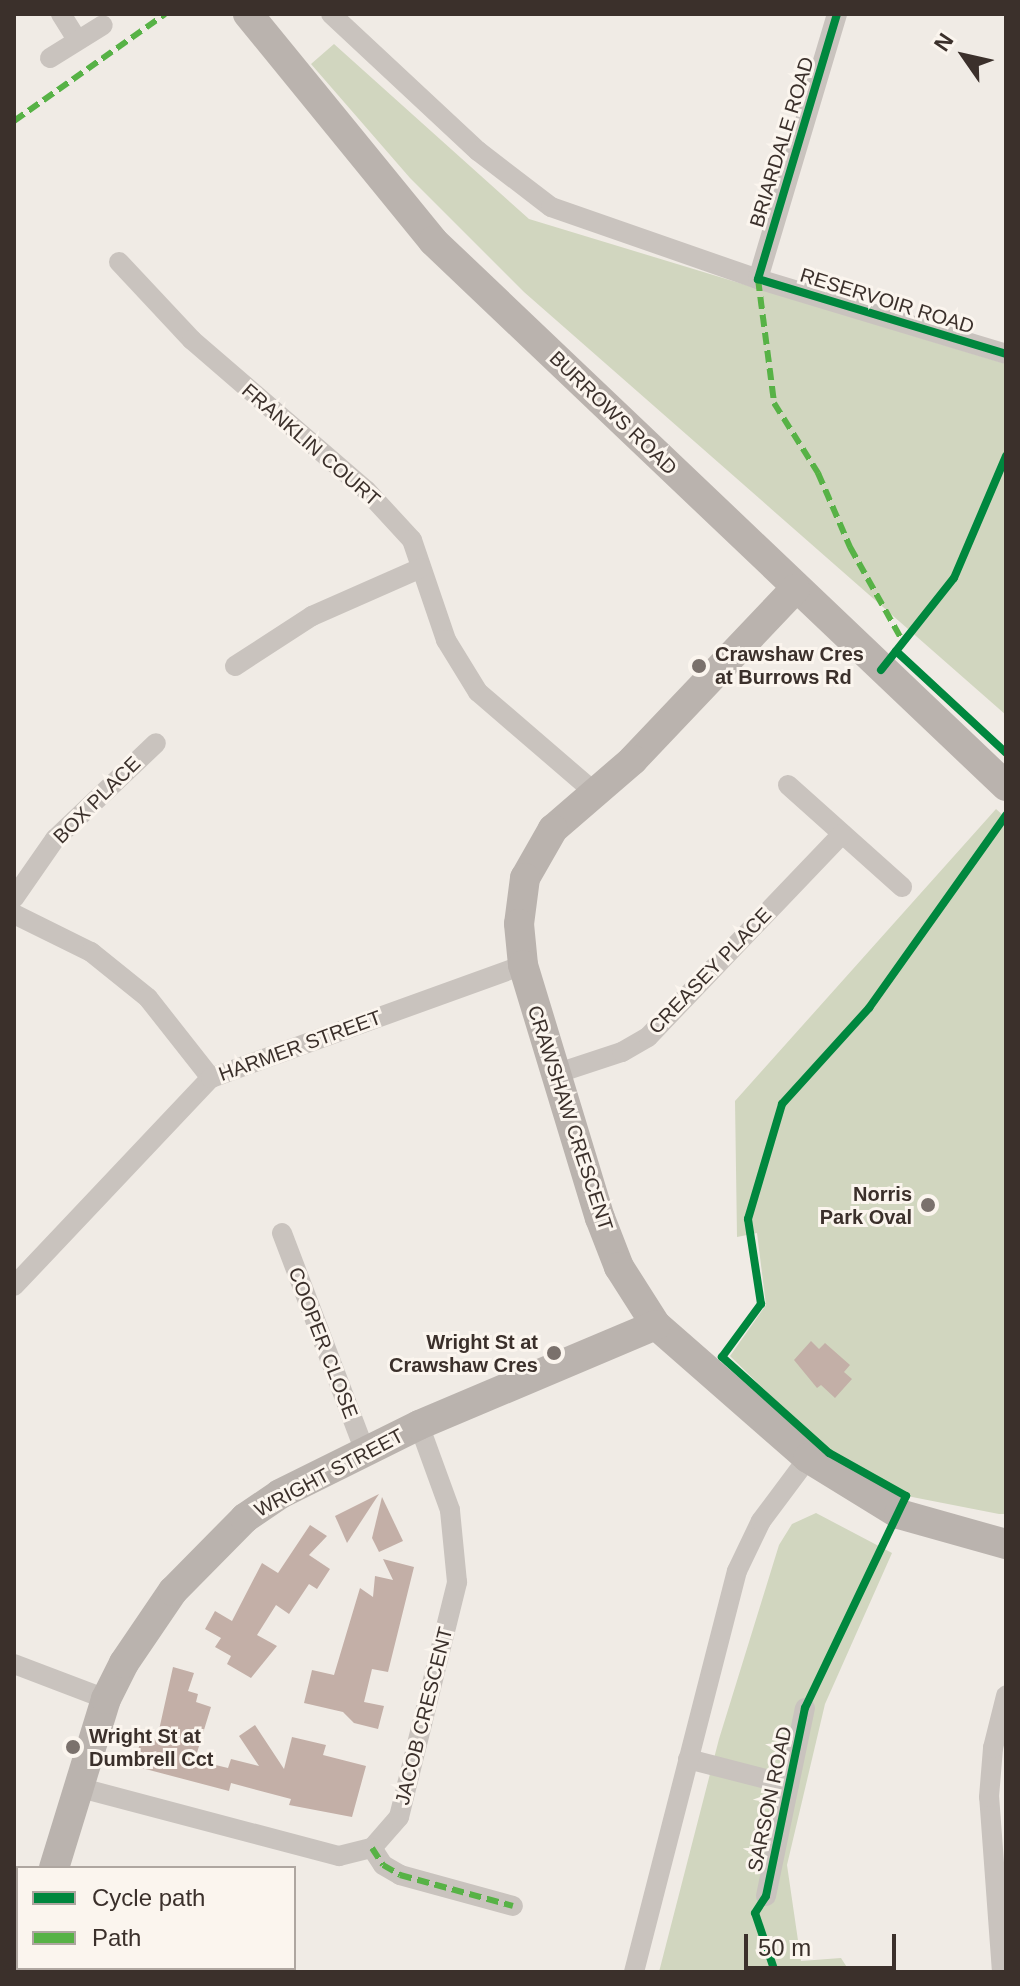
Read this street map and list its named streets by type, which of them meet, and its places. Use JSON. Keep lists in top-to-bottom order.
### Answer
{
  "streets": {
    "street": [
      "BRIARDALE ROAD",
      "RESERVOIR ROAD",
      "BURROWS ROAD",
      "FRANKLIN COURT",
      "BOX PLACE",
      "CREASEY PLACE",
      "HARMER STREET",
      "CRAWSHAW CRESCENT",
      "COOPER CLOSE",
      "WRIGHT STREET",
      "JACOB CRESCENT",
      "SARSON ROAD"
    ]
  },
  "crossings": [
    ["BRIARDALE ROAD", "RESERVOIR ROAD"],
    ["BURROWS ROAD", "CRAWSHAW CRESCENT"],
    ["FRANKLIN COURT", "CRAWSHAW CRESCENT"],
    ["CREASEY PLACE", "CRAWSHAW CRESCENT"],
    ["HARMER STREET", "CRAWSHAW CRESCENT"],
    ["CRAWSHAW CRESCENT", "WRIGHT STREET"],
    ["COOPER CLOSE", "WRIGHT STREET"],
    ["WRIGHT STREET", "JACOB CRESCENT"]
  ],
  "places": [
    "Crawshaw Cres at Burrows Rd",
    "Norris Park Oval",
    "Wright St at Crawshaw Cres",
    "Wright St at Dumbrell Cct"
  ],
  "legend": ["Cycle path", "Path"],
  "scale_bar": "50 m",
  "north": "top left"
}
